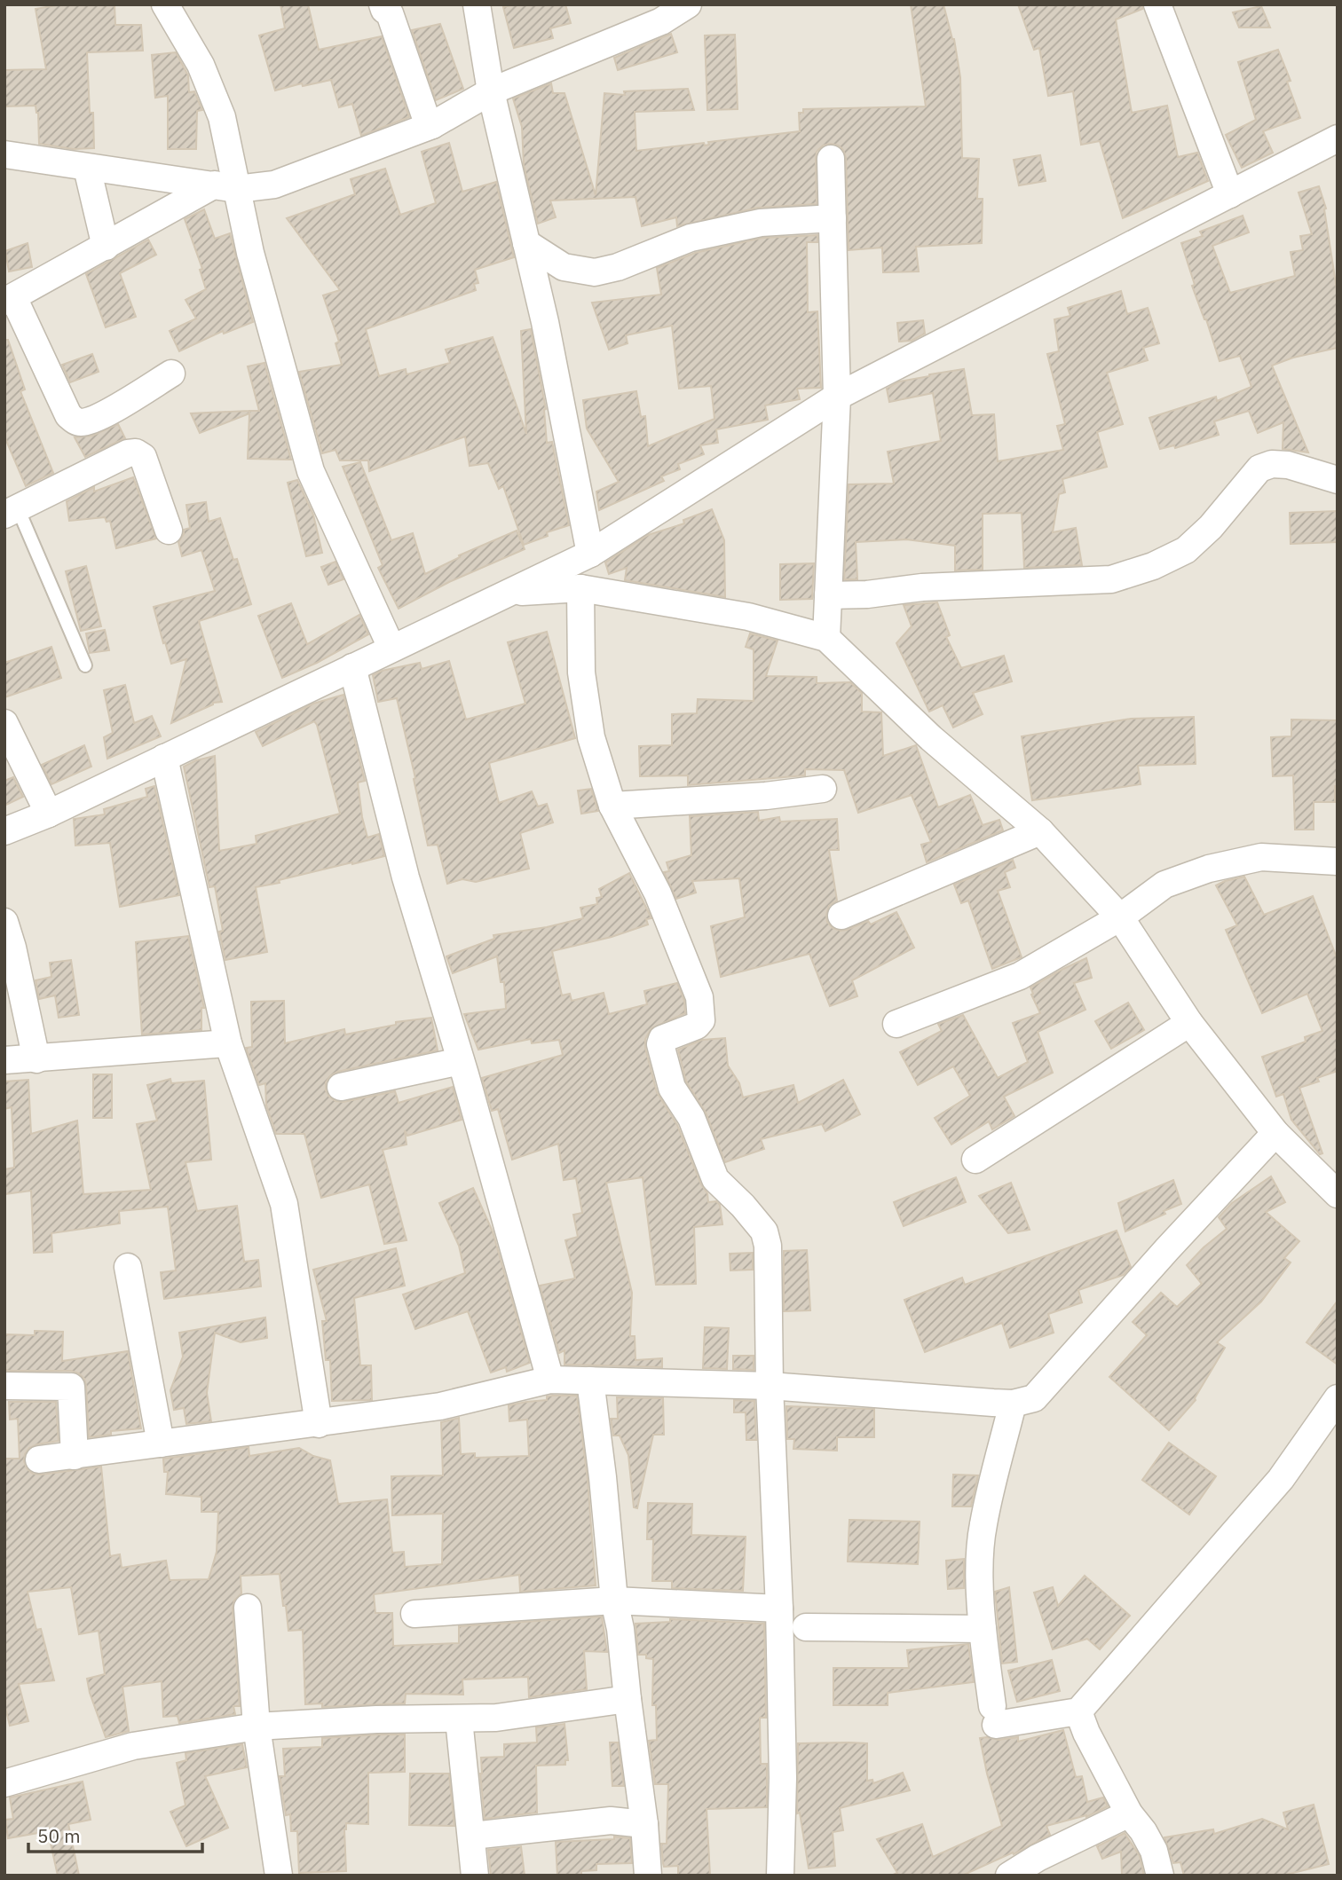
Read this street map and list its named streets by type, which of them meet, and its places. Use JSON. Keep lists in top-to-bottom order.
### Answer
{
  "scale_bar": "50 m"
}
